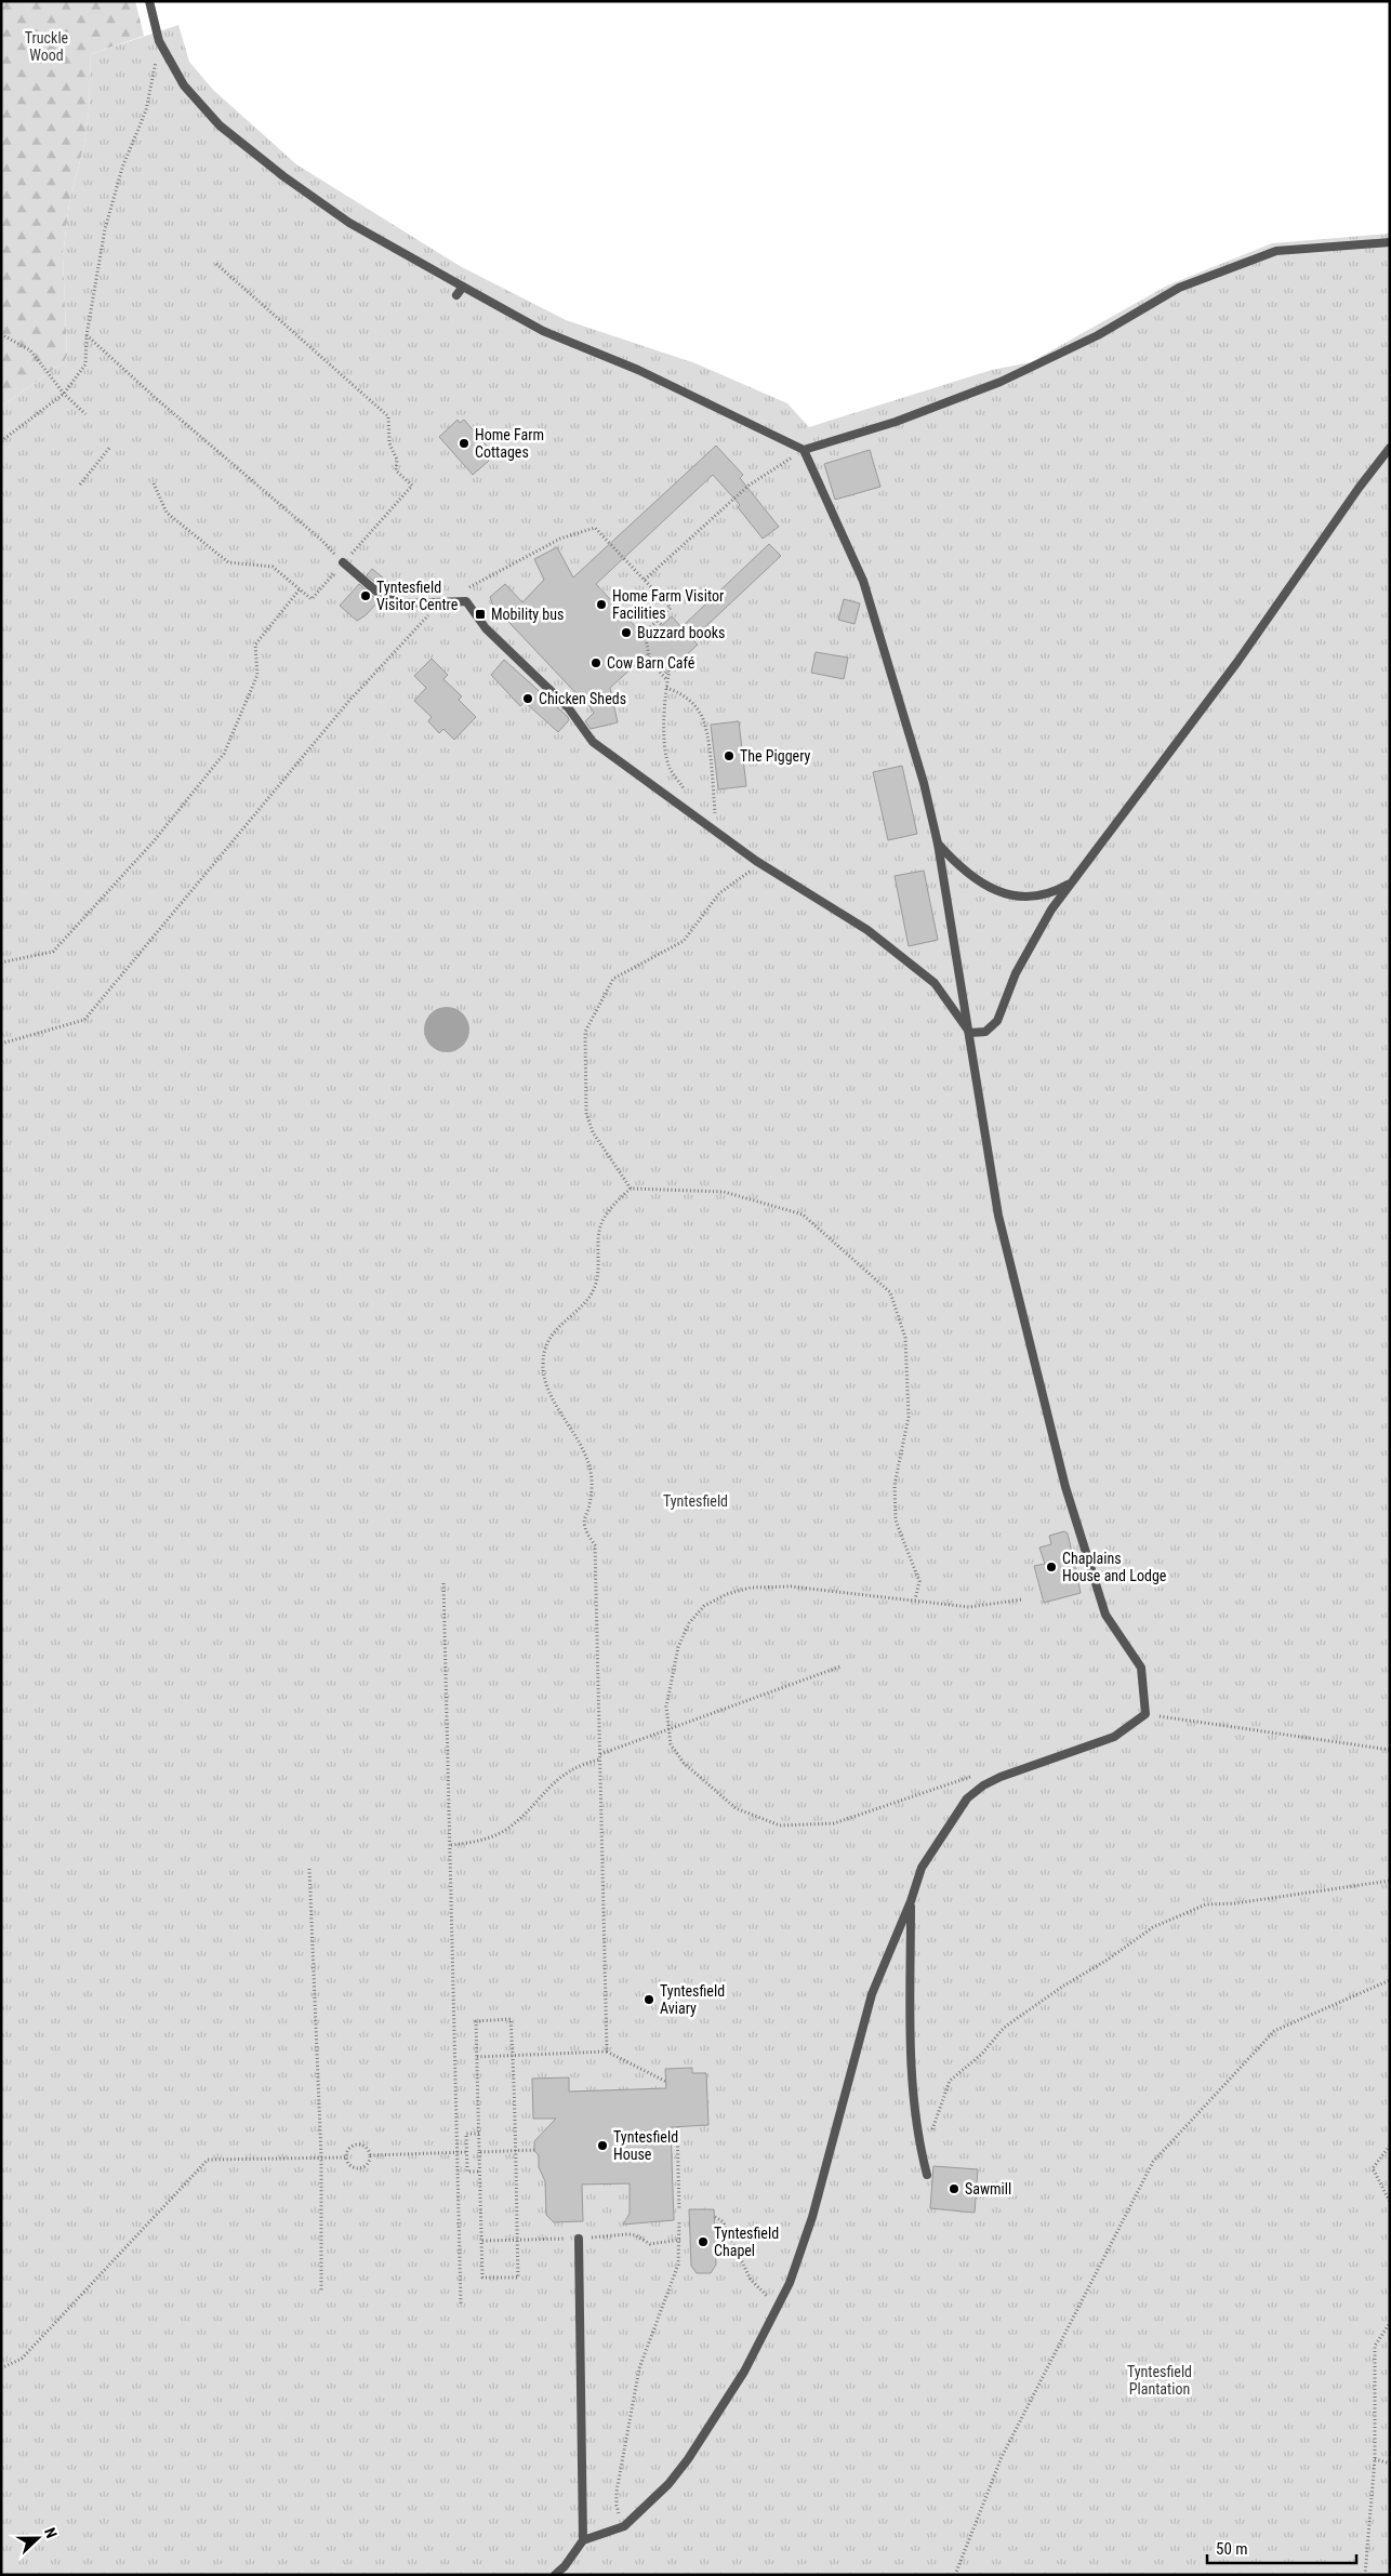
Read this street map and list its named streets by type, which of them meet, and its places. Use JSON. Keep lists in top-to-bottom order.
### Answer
{
  "parks": ["Truckle Wood", "Tyntesfield", "Tyntesfield Plantation"],
  "places": {
    "other": [
      "Home Farm Cottages",
      "Tyntesfield Visitor Centre",
      "Home Farm Visitor Facilities",
      "Buzzard books",
      "Cow Barn Café",
      "Chicken Sheds",
      "The Piggery",
      "Chaplains House and Lodge",
      "Tyntesfield Aviary",
      "Tyntesfield House",
      "Sawmill",
      "Tyntesfield Chapel"
    ],
    "transit": ["Mobility bus"]
  },
  "scale_bar": "50 m",
  "north": "right"
}
